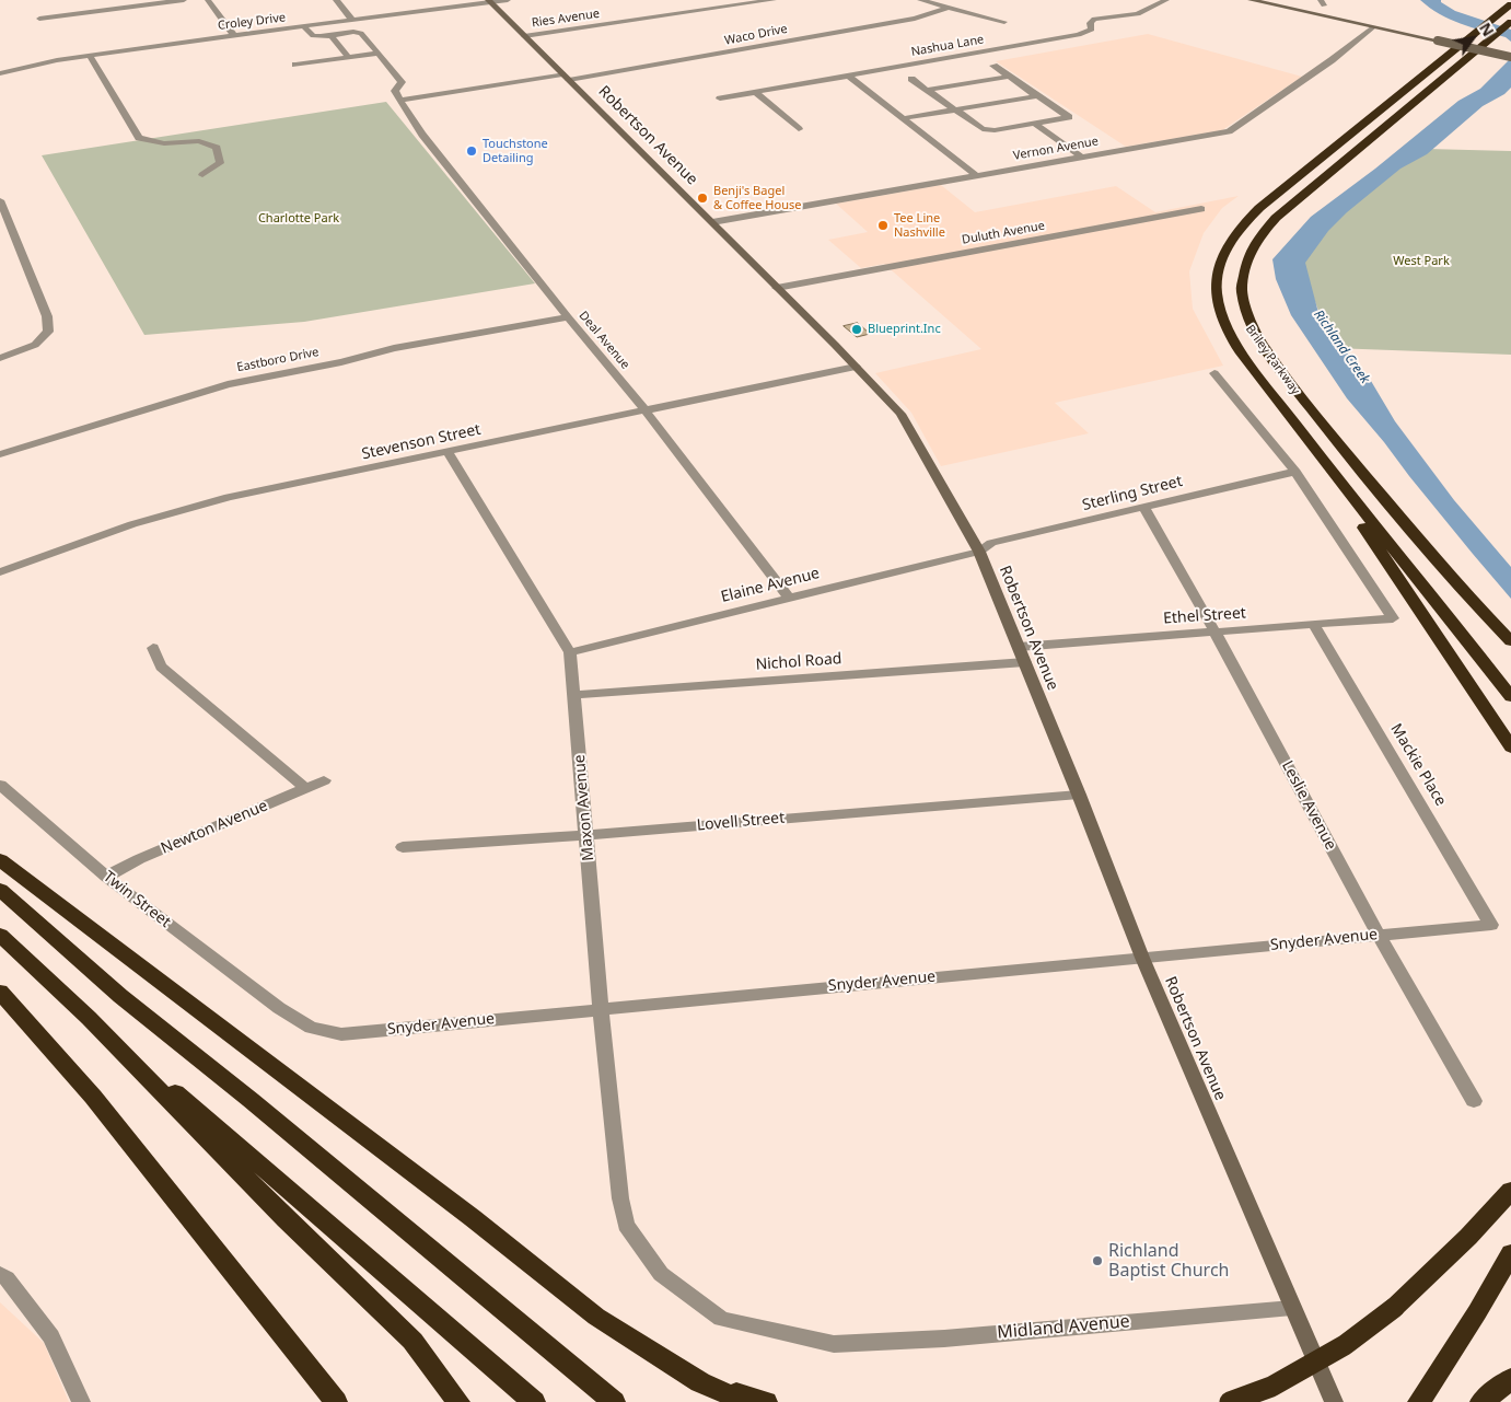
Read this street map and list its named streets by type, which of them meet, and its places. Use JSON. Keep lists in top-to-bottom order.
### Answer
{
  "streets": {
    "highway": ["Briley Parkway"],
    "street": [
      "Ries Avenue",
      "Croley Drive",
      "Waco Drive",
      "Nashua Lane",
      "Robertson Avenue",
      "Vernon Avenue",
      "Duluth Avenue",
      "Deal Avenue",
      "Eastboro Drive",
      "Stevenson Street",
      "Sterling Street",
      "Elaine Avenue",
      "Ethel Street",
      "Nichol Road",
      "Mackie Place",
      "Leslie Avenue",
      "Maxon Avenue",
      "Lovell Street",
      "Newton Avenue",
      "Twin Street",
      "Snyder Avenue",
      "Midland Avenue"
    ]
  },
  "crossings": [
    ["Ries Avenue", "Robertson Avenue"],
    ["Croley Drive", "Robertson Avenue"],
    ["Waco Drive", "Robertson Avenue"],
    ["Waco Drive", "Deal Avenue"],
    ["Robertson Avenue", "Vernon Avenue"],
    ["Robertson Avenue", "Duluth Avenue"],
    ["Robertson Avenue", "Stevenson Street"],
    ["Robertson Avenue", "Sterling Street"],
    ["Robertson Avenue", "Elaine Avenue"],
    ["Robertson Avenue", "Ethel Street"],
    ["Robertson Avenue", "Nichol Road"],
    ["Robertson Avenue", "Lovell Street"],
    ["Robertson Avenue", "Snyder Avenue"],
    ["Robertson Avenue", "Midland Avenue"],
    ["Deal Avenue", "Eastboro Drive"],
    ["Deal Avenue", "Stevenson Street"],
    ["Deal Avenue", "Elaine Avenue"],
    ["Stevenson Street", "Maxon Avenue"],
    ["Sterling Street", "Elaine Avenue"],
    ["Sterling Street", "Ethel Street"],
    ["Sterling Street", "Leslie Avenue"],
    ["Elaine Avenue", "Maxon Avenue"],
    ["Ethel Street", "Mackie Place"],
    ["Ethel Street", "Leslie Avenue"],
    ["Nichol Road", "Maxon Avenue"],
    ["Mackie Place", "Snyder Avenue"],
    ["Leslie Avenue", "Snyder Avenue"],
    ["Maxon Avenue", "Lovell Street"],
    ["Maxon Avenue", "Snyder Avenue"],
    ["Maxon Avenue", "Midland Avenue"],
    ["Newton Avenue", "Twin Street"],
    ["Twin Street", "Snyder Avenue"]
  ],
  "water": ["Richland Creek"],
  "parks": ["Charlotte Park", "West Park"],
  "places": [
    "Touchstone Detailing",
    "Benji's Bagel & Coffee House",
    "Tee Line Nashville",
    "Blueprint.Inc",
    "Richland Baptist Church"
  ],
  "north": "top right"
}
